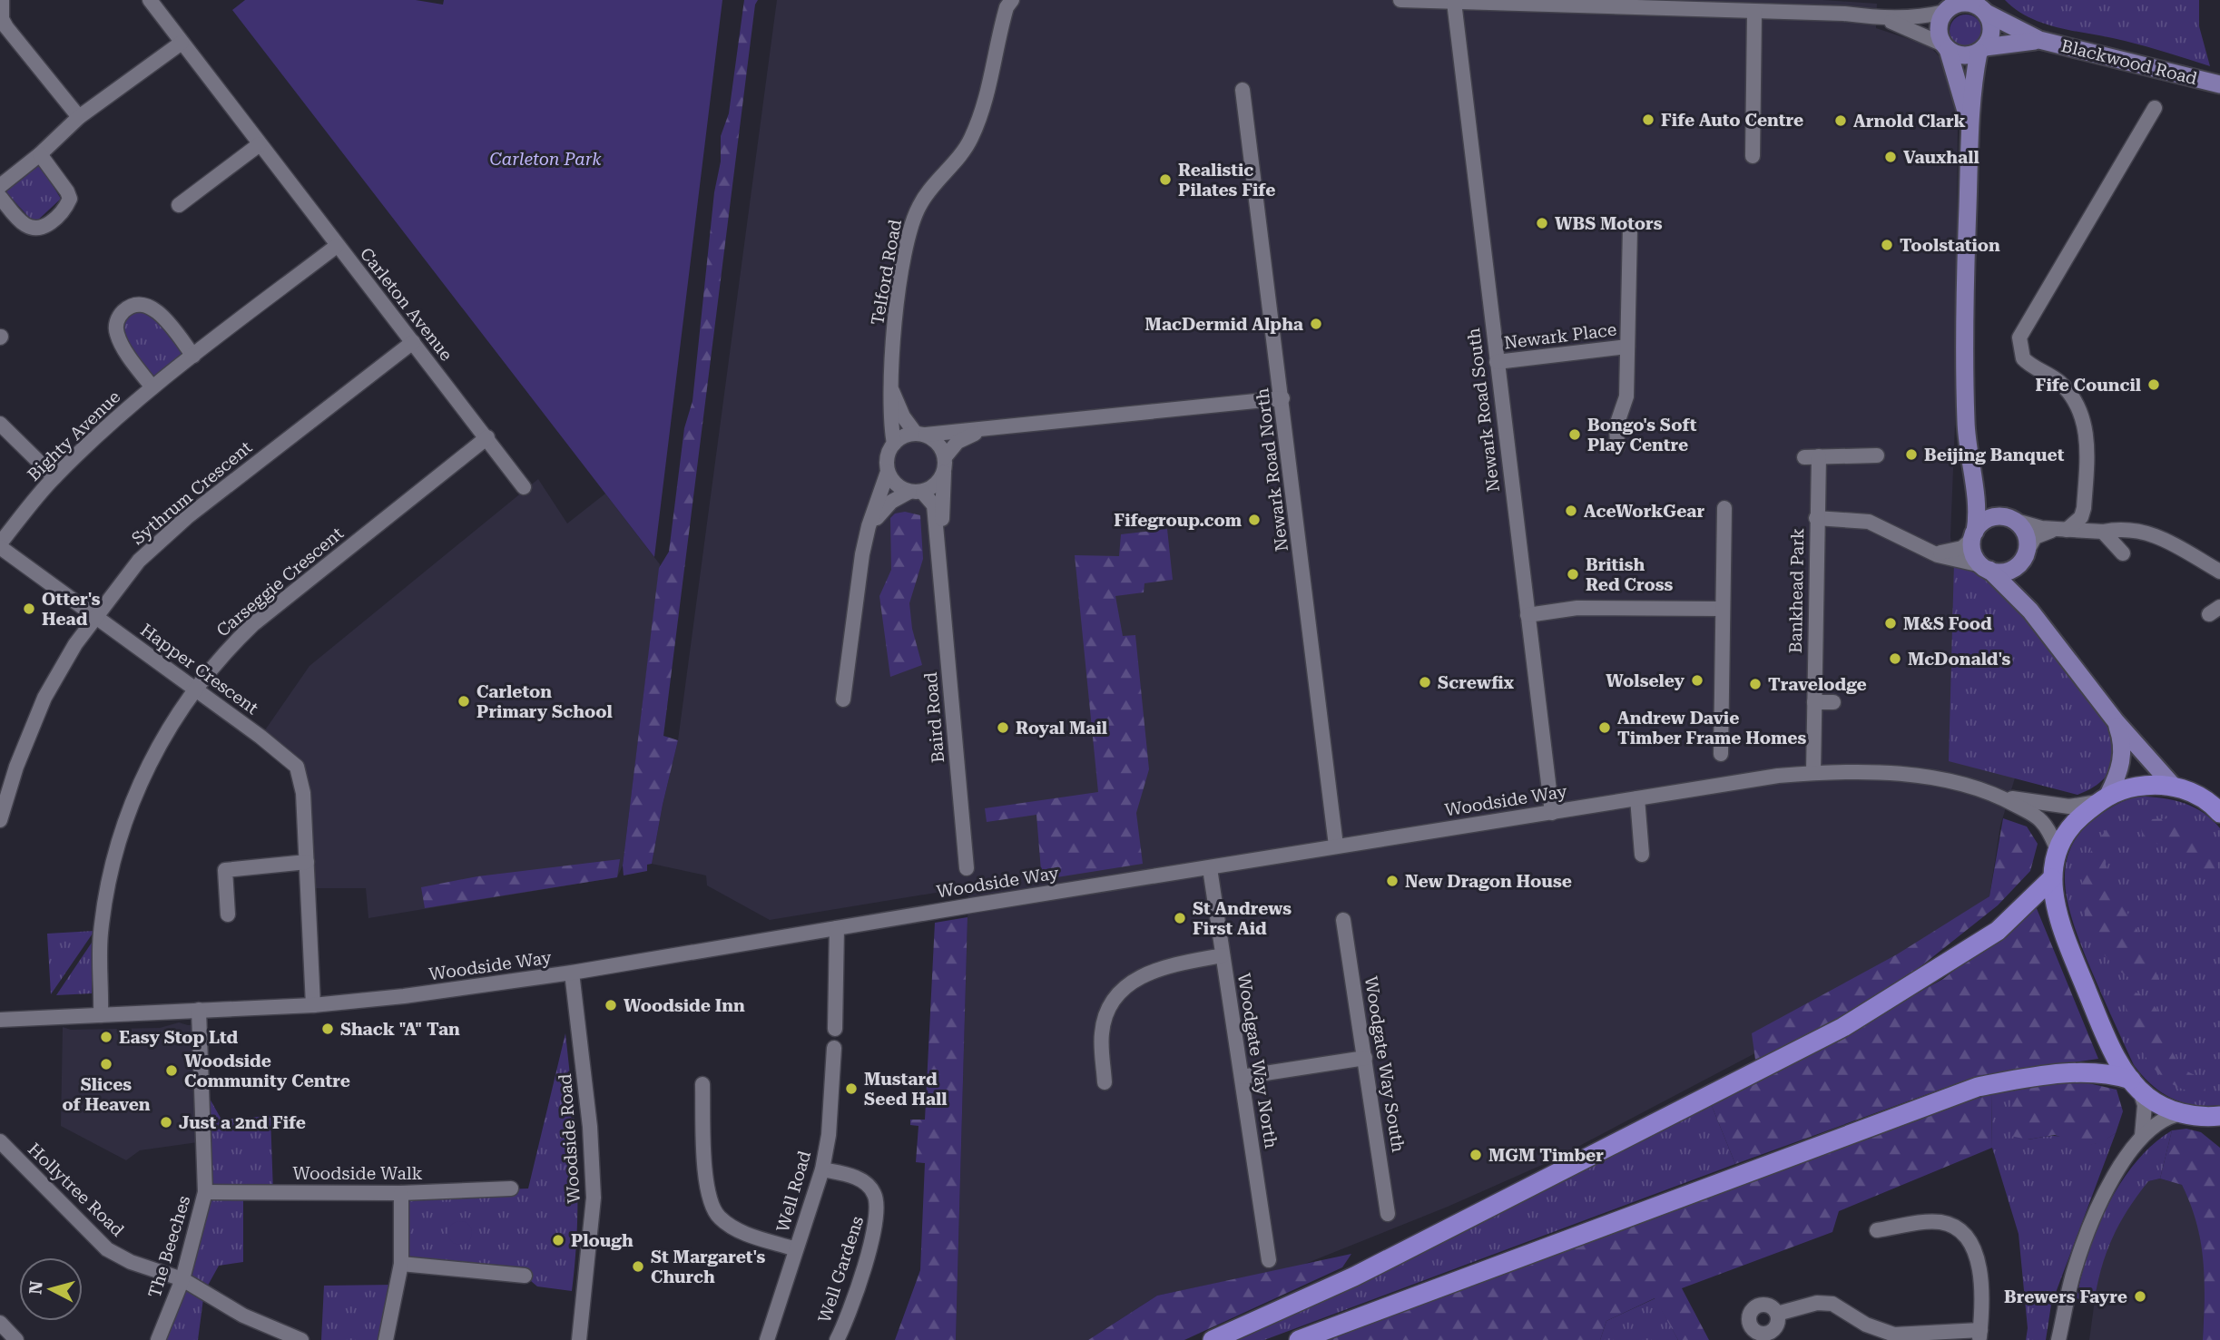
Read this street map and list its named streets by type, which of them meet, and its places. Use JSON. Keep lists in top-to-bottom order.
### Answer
{
  "streets": {
    "main road": ["Blackwood Road"],
    "street": [
      "Telford Road",
      "Carleton Avenue",
      "Newark Place",
      "Newark Road South",
      "Bighty Avenue",
      "Newark Road North",
      "Sythrum Crescent",
      "Carseggie Crescent",
      "Bankhead Park",
      "Happer Crescent",
      "Baird Road",
      "Woodside Way",
      "Woodgate Way North",
      "Woodgate Way South",
      "Woodside Road",
      "Woodside Walk",
      "Hollytree Road",
      "Well Road",
      "The Beeches",
      "Well Gardens"
    ]
  },
  "crossings": [
    ["Telford Road", "Baird Road"],
    ["Carleton Avenue", "Bighty Avenue"],
    ["Carleton Avenue", "Sythrum Crescent"],
    ["Carleton Avenue", "Carseggie Crescent"],
    ["Newark Place", "Newark Road South"],
    ["Newark Road South", "Woodside Way"],
    ["Bighty Avenue", "Happer Crescent"],
    ["Newark Road North", "Woodside Way"],
    ["Sythrum Crescent", "Happer Crescent"],
    ["Carseggie Crescent", "Happer Crescent"],
    ["Carseggie Crescent", "Woodside Way"],
    ["Bankhead Park", "Woodside Way"],
    ["Happer Crescent", "Woodside Way"],
    ["Woodside Way", "Woodgate Way North"],
    ["Woodside Way", "Woodside Road"],
    ["Woodside Way", "The Beeches"],
    ["Woodside Walk", "The Beeches"],
    ["Hollytree Road", "The Beeches"],
    ["Well Road", "Well Gardens"]
  ],
  "parks": ["Carleton Park"],
  "places": [
    "Fife Auto Centre",
    "Arnold Clark",
    "Vauxhall",
    "Realistic Pilates Fife",
    "WBS Motors",
    "Toolstation",
    "MacDermid Alpha",
    "Fife Council",
    "Bongo's Soft Play Centre",
    "Beijing Banquet",
    "AceWorkGear",
    "Fifegroup.com",
    "British Red Cross",
    "Otter's Head",
    "M&S Food",
    "McDonald's",
    "Wolseley",
    "Screwfix",
    "Travelodge",
    "Carleton Primary School",
    "Royal Mail",
    "Andrew Davie Timber Frame Homes",
    "New Dragon House",
    "St Andrews First Aid",
    "Woodside Inn",
    "Shack \"A\" Tan",
    "Easy Stop Ltd",
    "Slices of Heaven",
    "Woodside Community Centre",
    "Mustard Seed Hall",
    "Just a 2nd Fife",
    "MGM Timber",
    "Plough",
    "St Margaret's Church",
    "Brewers Fayre"
  ],
  "north": "left"
}
